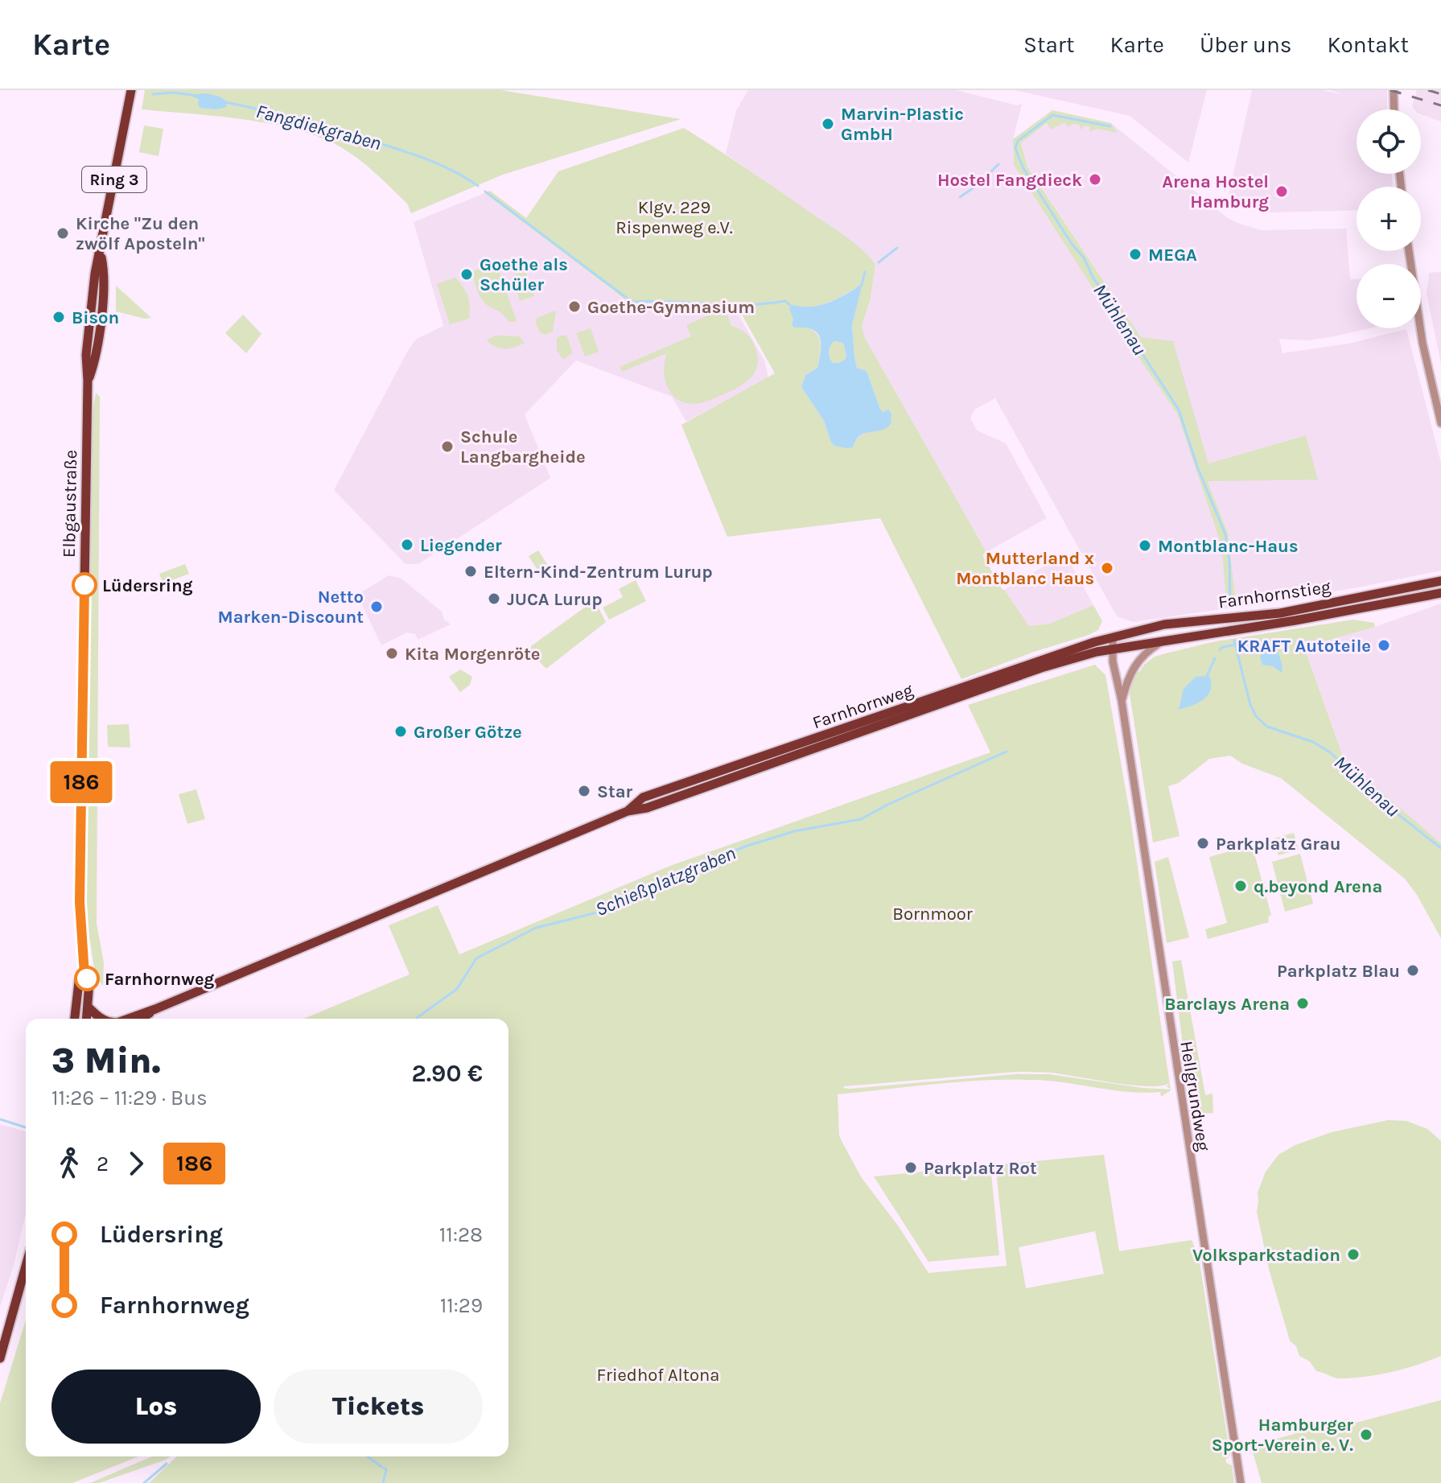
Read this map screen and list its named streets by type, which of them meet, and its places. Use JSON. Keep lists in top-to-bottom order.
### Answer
{
  "streets": {
    "main road": [
      "Ring 3",
      "Elbgaustraße",
      "Farnhornstieg",
      "Farnhornweg"
    ],
    "street": ["Hellgrundweg"]
  },
  "crossings": [
    ["Farnhornstieg", "Farnhornweg"],
    ["Farnhornstieg", "Hellgrundweg"],
    ["Farnhornweg", "Hellgrundweg"]
  ],
  "water": ["Fangdiekgraben", "Mühlenau", "Schießplatzgraben"],
  "parks": ["Klgv. 229 Rispenweg e.V.", "Bornmoor", "Friedhof Altona"],
  "places": [
    "Marvin-Plastic GmbH",
    "Hostel Fangdieck",
    "Arena Hostel Hamburg",
    "Kirche \"Zu den zwölf Aposteln\"",
    "MEGA",
    "Goethe als Schüler",
    "Goethe-Gymnasium",
    "Bison",
    "Schule Langbargheide",
    "Liegender",
    "Montblanc-Haus",
    "Mutterland x Montblanc Haus",
    "Eltern-Kind-Zentrum Lurup",
    "Lüdersring",
    "JUCA Lurup",
    "Netto Marken-Discount",
    "KRAFT Autoteile",
    "Kita Morgenröte",
    "Großer Götze",
    "Star",
    "Parkplatz Grau",
    "q.beyond Arena",
    "Parkplatz Blau",
    "Farnhornweg",
    "Barclays Arena",
    "Parkplatz Rot",
    "Volksparkstadion",
    "Hamburger Sport-Verein e. V."
  ],
  "lines": ["bus line 186"],
  "page": {
    "header": "Karte",
    "nav": [
      "Start",
      "Karte",
      "Über uns",
      "Kontakt"
    ],
    "on_map": "186",
    "map_buttons": ["+", "−"],
    "heading": ["3 Min.", "11:26 – 11:29 · Bus", "2.90 €"],
    "legs": ["2", "186"],
    "list": [
      {
        "name": "Lüdersring",
        "value": "11:28"
      },
      {
        "name": "Farnhornweg",
        "value": "11:29"
      }
    ],
    "buttons": ["Los", "Tickets"]
  }
}
